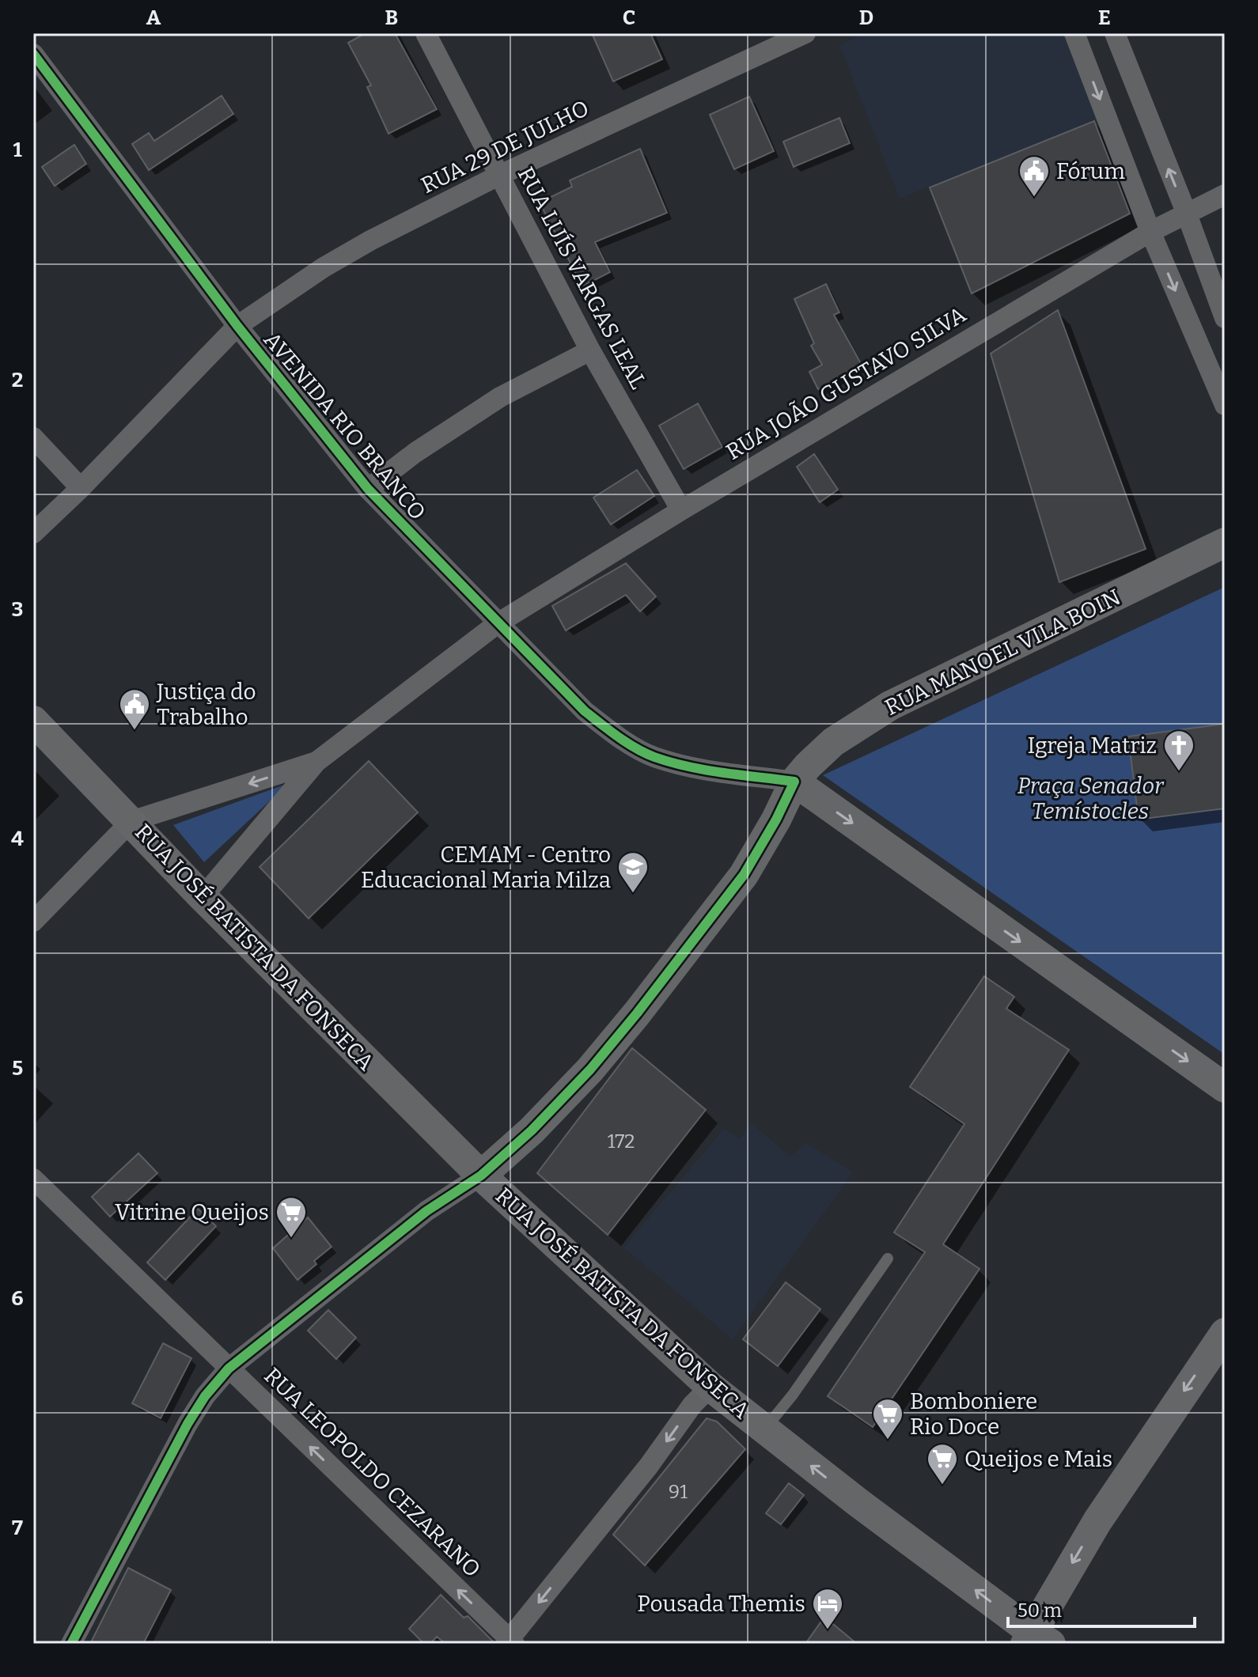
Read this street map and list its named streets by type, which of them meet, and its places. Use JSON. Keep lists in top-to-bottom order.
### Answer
{
  "streets": {
    "street": [
      "RUA 29 DE JULHO",
      "RUA LUÍS VARGAS LEAL",
      "RUA JOÃO GUSTAVO SILVA",
      "AVENIDA RIO BRANCO",
      "RUA MANOEL VILA BOIN",
      "RUA JOSÉ BATISTA DA FONSECA",
      "RUA LEOPOLDO CEZARANO"
    ]
  },
  "crossings": [
    ["RUA 29 DE JULHO", "RUA LUÍS VARGAS LEAL"],
    ["RUA 29 DE JULHO", "AVENIDA RIO BRANCO"],
    ["RUA LUÍS VARGAS LEAL", "RUA JOÃO GUSTAVO SILVA"],
    ["RUA JOÃO GUSTAVO SILVA", "AVENIDA RIO BRANCO"],
    ["AVENIDA RIO BRANCO", "RUA MANOEL VILA BOIN"],
    ["RUA MANOEL VILA BOIN", "RUA JOSÉ BATISTA DA FONSECA"]
  ],
  "one_way": ["RUA LEOPOLDO CEZARANO"],
  "parks": ["Praça Senador Temístocles"],
  "places": {
    "public building": ["Fórum", "Justiça do Trabalho"],
    "church": ["Igreja Matriz"],
    "school or university": ["CEMAM - Centro Educacional Maria Milza"],
    "supermarket": ["Vitrine Queijos", "Bomboniere Rio Doce", "Queijos e Mais"],
    "hotel": ["Pousada Themis"]
  },
  "house_numbers": ["172", "91"],
  "scale_bar": "50 m",
  "grid": {
    "columns": [
      "A",
      "B",
      "C",
      "D",
      "E"
    ],
    "rows": [
      "1",
      "2",
      "3",
      "4",
      "5",
      "6",
      "7"
    ]
  }
}
